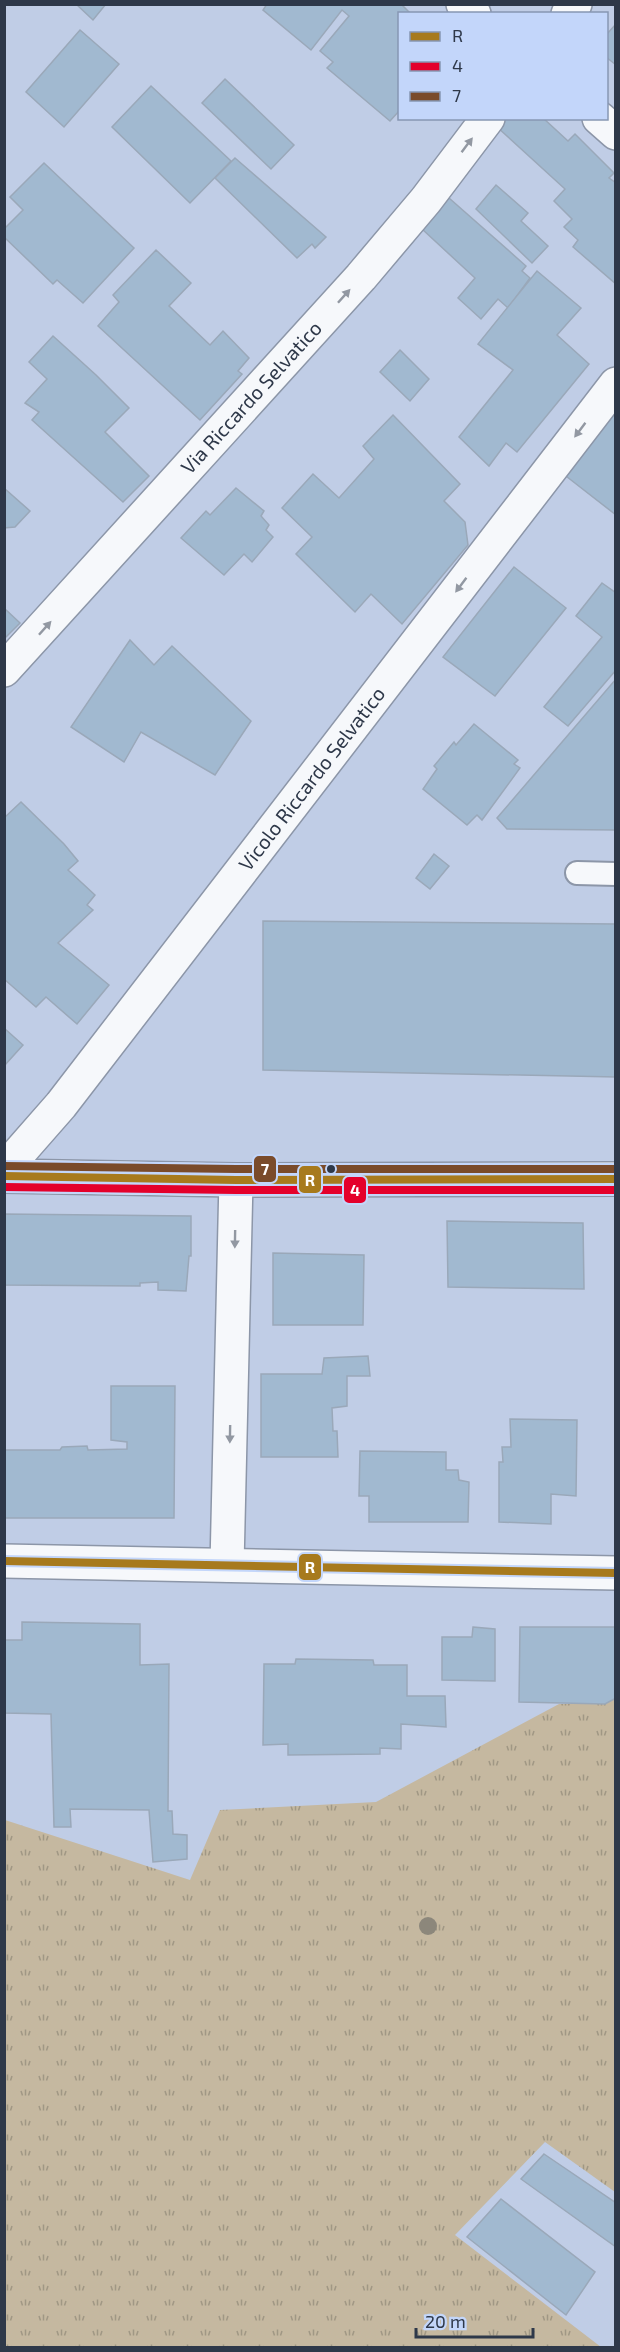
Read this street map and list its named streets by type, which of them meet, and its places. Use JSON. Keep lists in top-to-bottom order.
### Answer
{
  "streets": {
    "street": ["Via Riccardo Selvatico", "Vicolo Riccardo Selvatico"]
  },
  "one_way": ["Via Riccardo Selvatico", "Vicolo Riccardo Selvatico"],
  "lines": ["transit line 7", "transit line R", "transit line 4"],
  "legend": ["R", "4", "7"],
  "scale_bar": "20 m"
}
